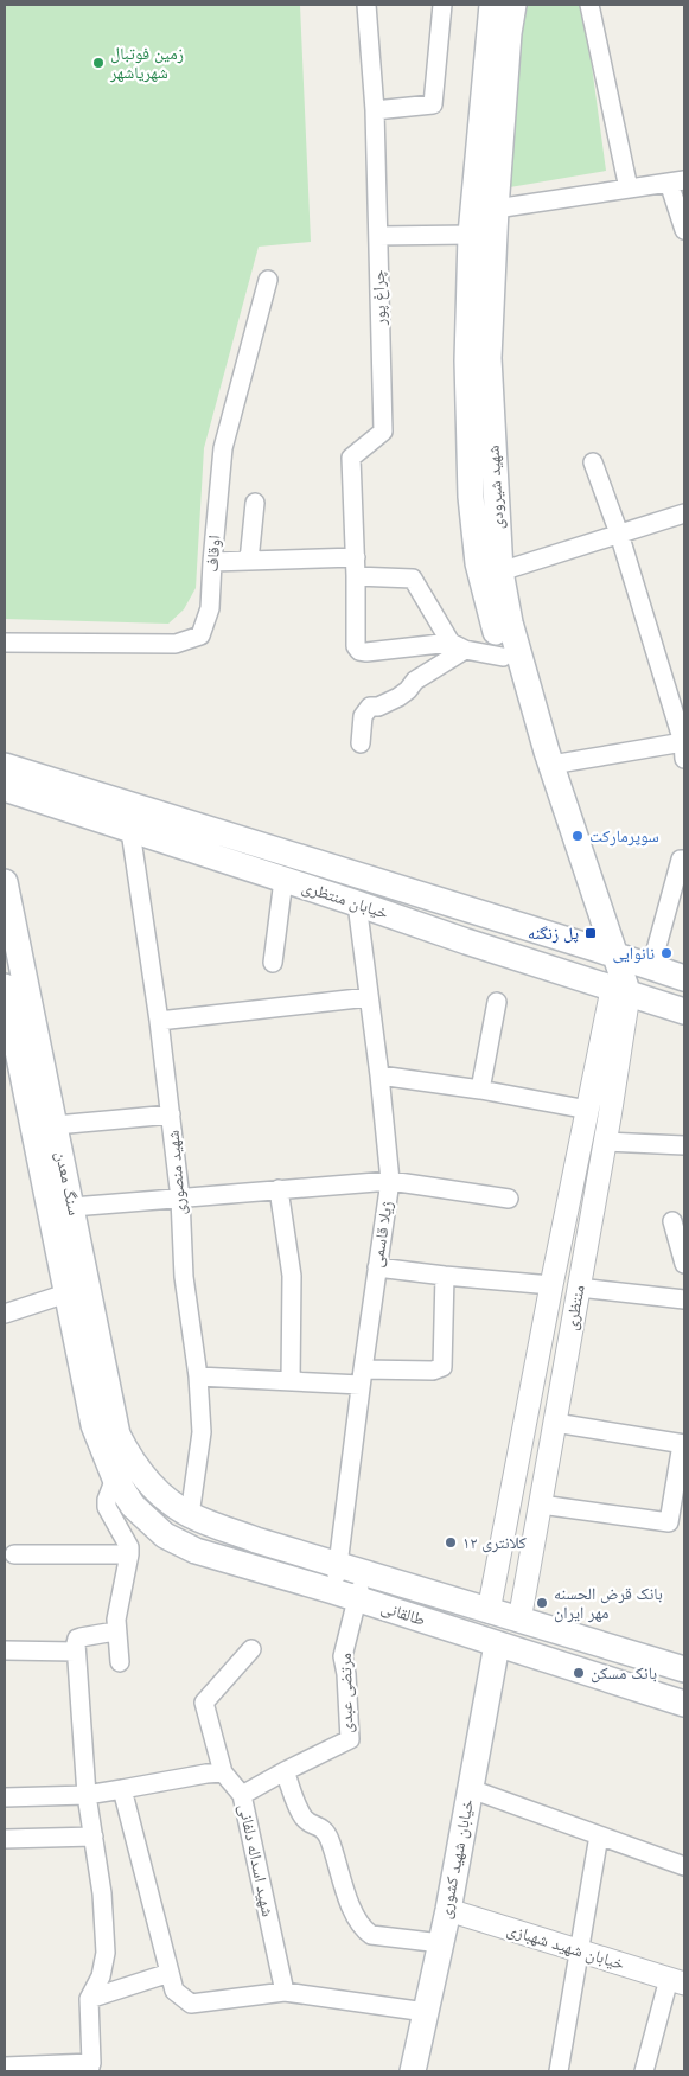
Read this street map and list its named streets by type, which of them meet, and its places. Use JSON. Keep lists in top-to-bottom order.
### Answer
{
  "streets": {
    "main road": [
      "شهید شیرودی",
      "خیابان منتظری",
      "سنگ معدن",
      "طالقانی",
      "خیابان شهید کشوری"
    ],
    "street": [
      "چراغ پور",
      "اوقاف",
      "شهید منصوری",
      "ژیلا قاسمی",
      "منتظری",
      "مرتضی عبدی",
      "شهید اسداله دلفانی",
      "خیابان شهید شهبازی"
    ]
  },
  "crossings": [
    ["شهید شیرودی", "خیابان منتظری"],
    ["خیابان منتظری", "شهید منصوری"],
    ["خیابان منتظری", "ژیلا قاسمی"],
    ["خیابان منتظری", "منتظری"],
    ["شهید منصوری", "طالقانی"],
    ["سنگ معدن", "طالقانی"],
    ["ژیلا قاسمی", "طالقانی"],
    ["منتظری", "طالقانی"],
    ["طالقانی", "مرتضی عبدی"],
    ["طالقانی", "خیابان شهید کشوری"],
    ["مرتضی عبدی", "شهید اسداله دلفانی"],
    ["خیابان شهید کشوری", "خیابان شهید شهبازی"]
  ],
  "places": {
    "other": [
      "زمین فوتبال شهریاشهر",
      "سوپرمارکت",
      "نانوایی",
      "کلانتری ۱۲",
      "بانک قرض الحسنه مهر ایران",
      "بانک مسکن"
    ],
    "transit": ["پل زنگنه"]
  }
}
